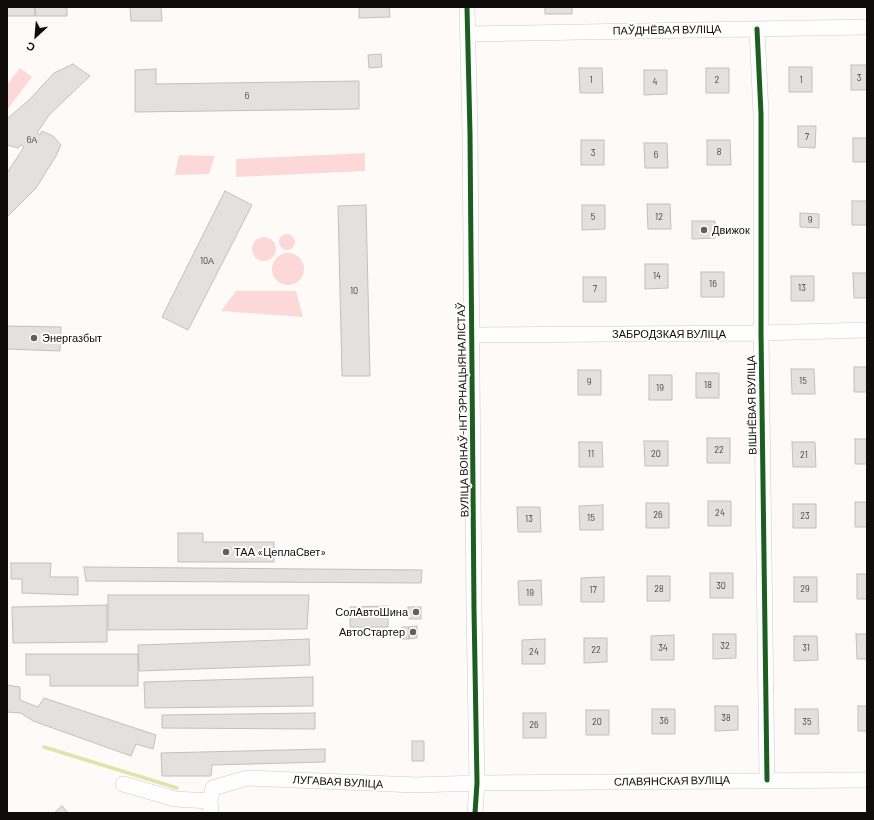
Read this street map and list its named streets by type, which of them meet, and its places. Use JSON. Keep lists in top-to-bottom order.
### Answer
{
  "streets": {
    "street": [
      "ПАЎДНЁВАЯ ВУЛІЦА",
      "ЗАБРОДЗКАЯ ВУЛІЦА",
      "ВІШНЁВАЯ ВУЛІЦА",
      "ВУЛІЦА ВОІНАЎ-ІНТЭРНАЦЫЯНАЛІСТАЎ",
      "СЛАВЯНСКАЯ ВУЛІЦА",
      "ЛУГАВАЯ ВУЛІЦА"
    ]
  },
  "crossings": [
    ["ПАЎДНЁВАЯ ВУЛІЦА", "ВІШНЁВАЯ ВУЛІЦА"],
    ["ПАЎДНЁВАЯ ВУЛІЦА", "ВУЛІЦА ВОІНАЎ-ІНТЭРНАЦЫЯНАЛІСТАЎ"],
    ["ЗАБРОДЗКАЯ ВУЛІЦА", "ВІШНЁВАЯ ВУЛІЦА"],
    ["ЗАБРОДЗКАЯ ВУЛІЦА", "ВУЛІЦА ВОІНАЎ-ІНТЭРНАЦЫЯНАЛІСТАЎ"],
    ["ВІШНЁВАЯ ВУЛІЦА", "СЛАВЯНСКАЯ ВУЛІЦА"],
    ["ВУЛІЦА ВОІНАЎ-ІНТЭРНАЦЫЯНАЛІСТАЎ", "СЛАВЯНСКАЯ ВУЛІЦА"],
    ["ВУЛІЦА ВОІНАЎ-ІНТЭРНАЦЫЯНАЛІСТАЎ", "ЛУГАВАЯ ВУЛІЦА"],
    ["СЛАВЯНСКАЯ ВУЛІЦА", "ЛУГАВАЯ ВУЛІЦА"]
  ],
  "places": [
    "Движок",
    "Энергазбыт",
    "ТАА «ЦеплаСвет»",
    "СолАвтоШина",
    "АвтоСтартер"
  ],
  "house_numbers": [
    "3",
    "1",
    "2",
    "1",
    "4",
    "6",
    "7",
    "6А",
    "8",
    "3",
    "6",
    "5",
    "12",
    "9",
    "10А",
    "14",
    "16",
    "13",
    "7",
    "10",
    "15",
    "9",
    "18",
    "19",
    "22",
    "11",
    "20",
    "21",
    "24",
    "26",
    "23",
    "15",
    "13",
    "30",
    "28",
    "29",
    "17",
    "19",
    "32",
    "34",
    "31",
    "22",
    "24",
    "38",
    "36",
    "20",
    "35",
    "26"
  ],
  "north": "bottom left"
}
